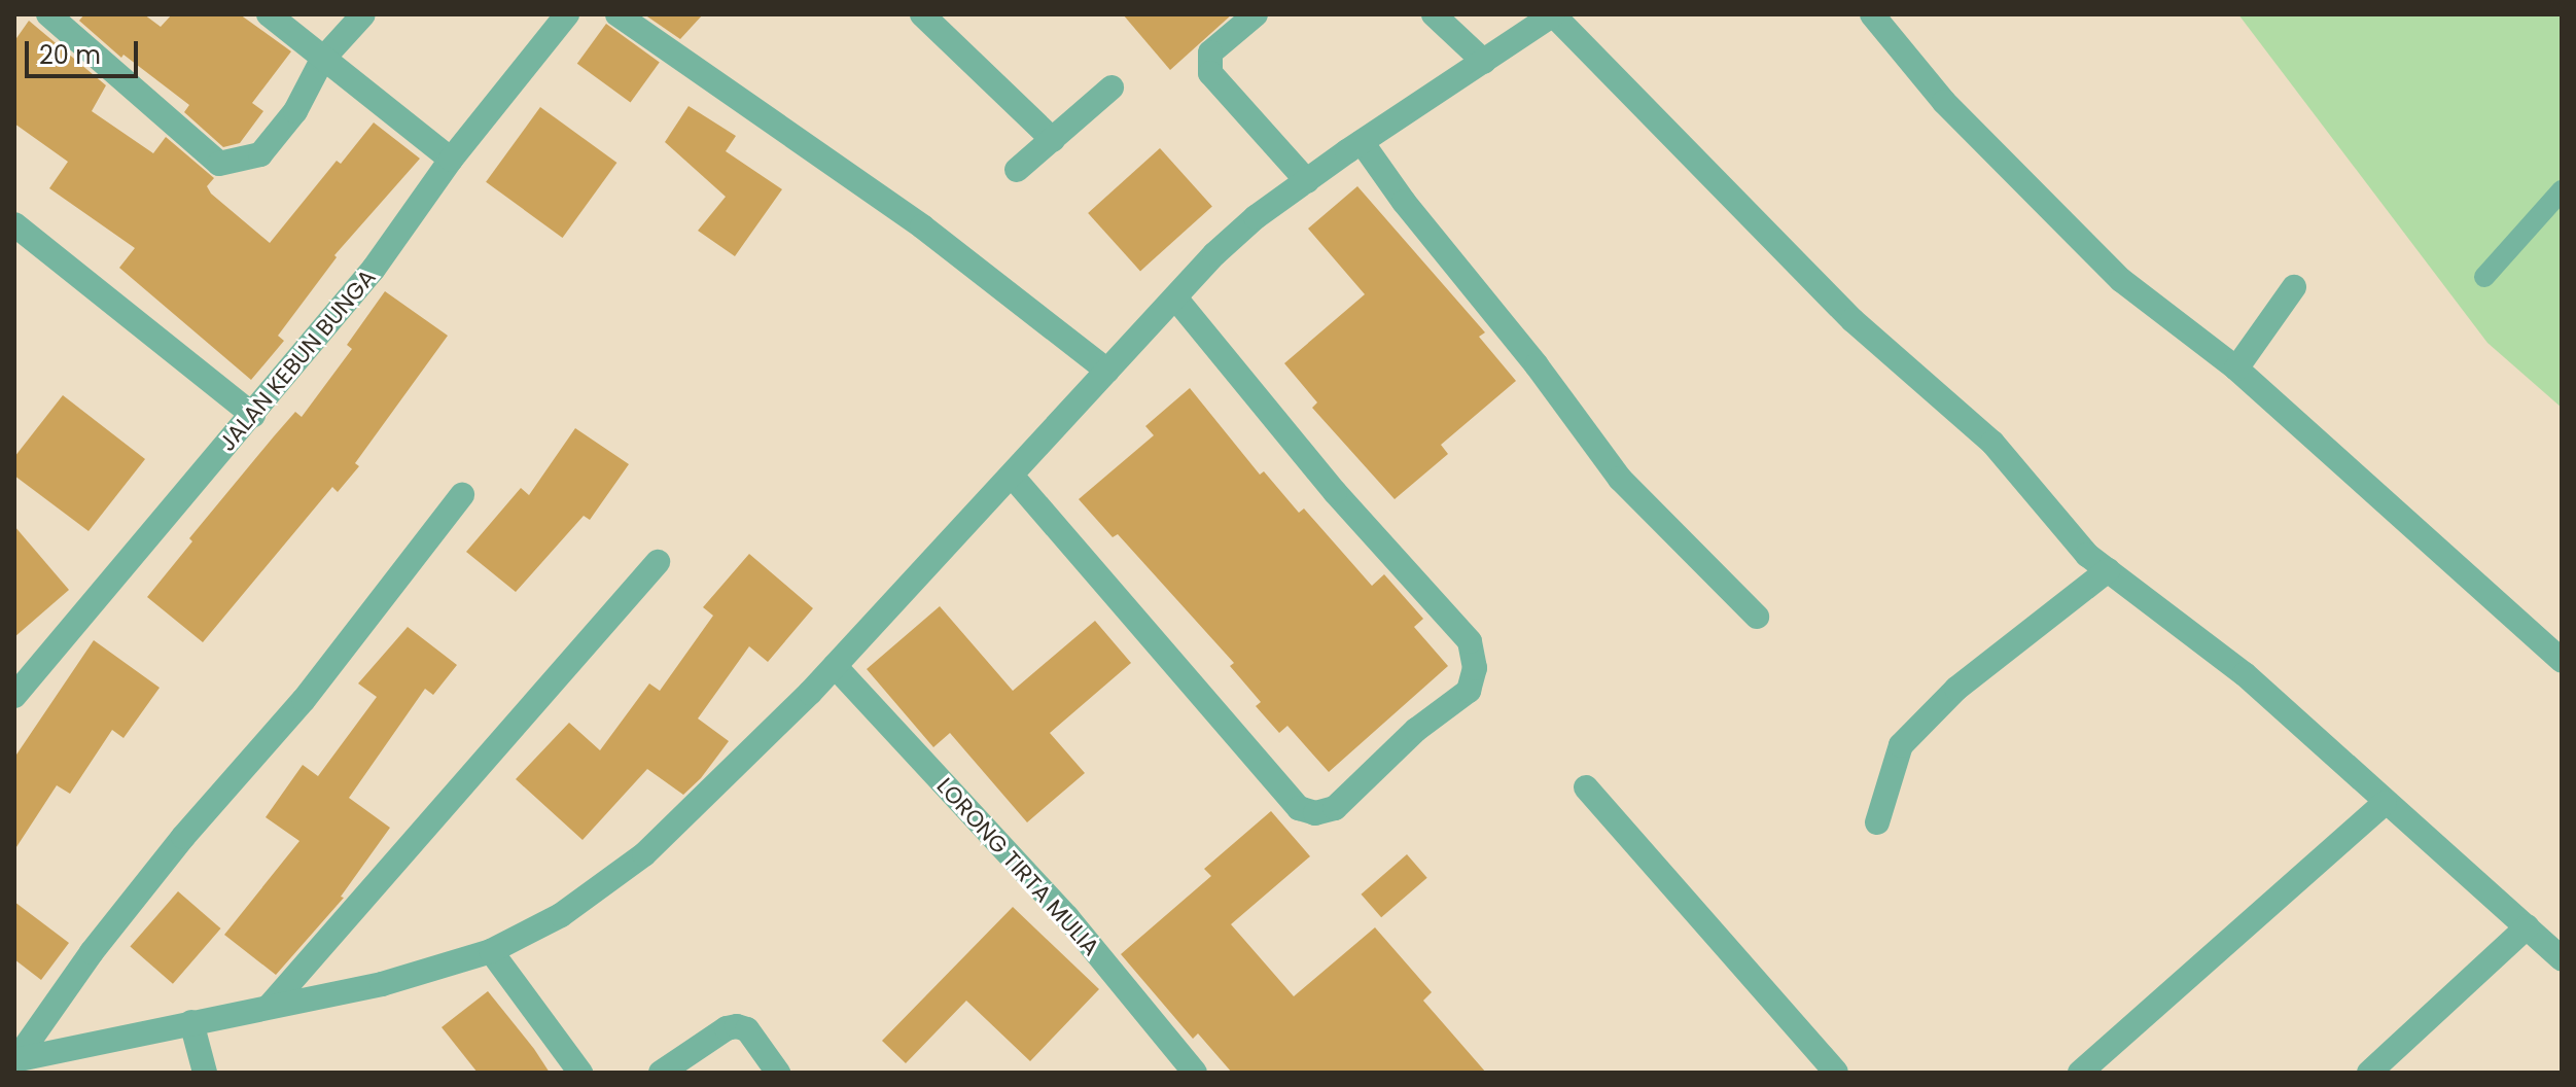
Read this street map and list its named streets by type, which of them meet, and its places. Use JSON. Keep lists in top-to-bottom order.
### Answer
{
  "streets": {
    "street": ["JALAN KEBUN BUNGA", "LORONG TIRTA MULIA"]
  },
  "scale_bar": "20 m"
}
